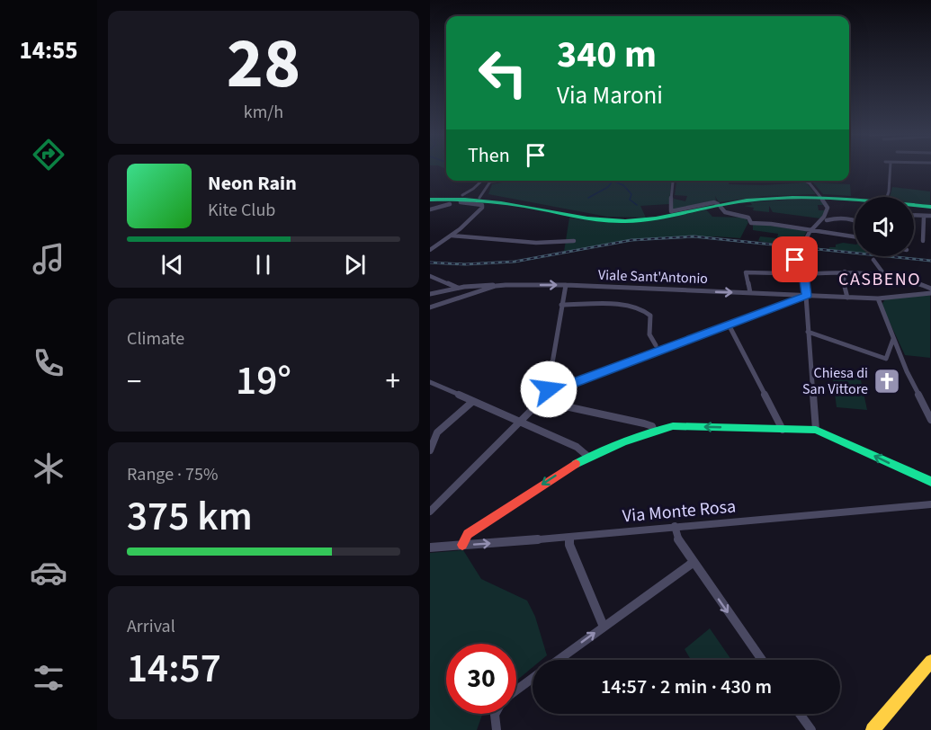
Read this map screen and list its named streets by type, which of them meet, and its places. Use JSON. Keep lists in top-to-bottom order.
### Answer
{
  "streets": {
    "street": ["Viale Sant'Antonio", "Via Monte Rosa"]
  },
  "districts": ["CASBENO"],
  "places": {
    "church": ["Chiesa di San Vittore"]
  },
  "page": {
    "tabs": "14:55",
    "tile": [
      ["28", "km/h"],
      "Climate",
      ["Range · 75%", "375 km"],
      ["Arrival", "14:57"]
    ],
    "turn": ["340 m", "Via Maroni"],
    "then": "Then",
    "song": ["Neon Rain", "Kite Club"],
    "heat": ["−", "19°", "+"],
    "limit": "30",
    "trip": "14:57 · 2 min · 430 m"
  }
}
